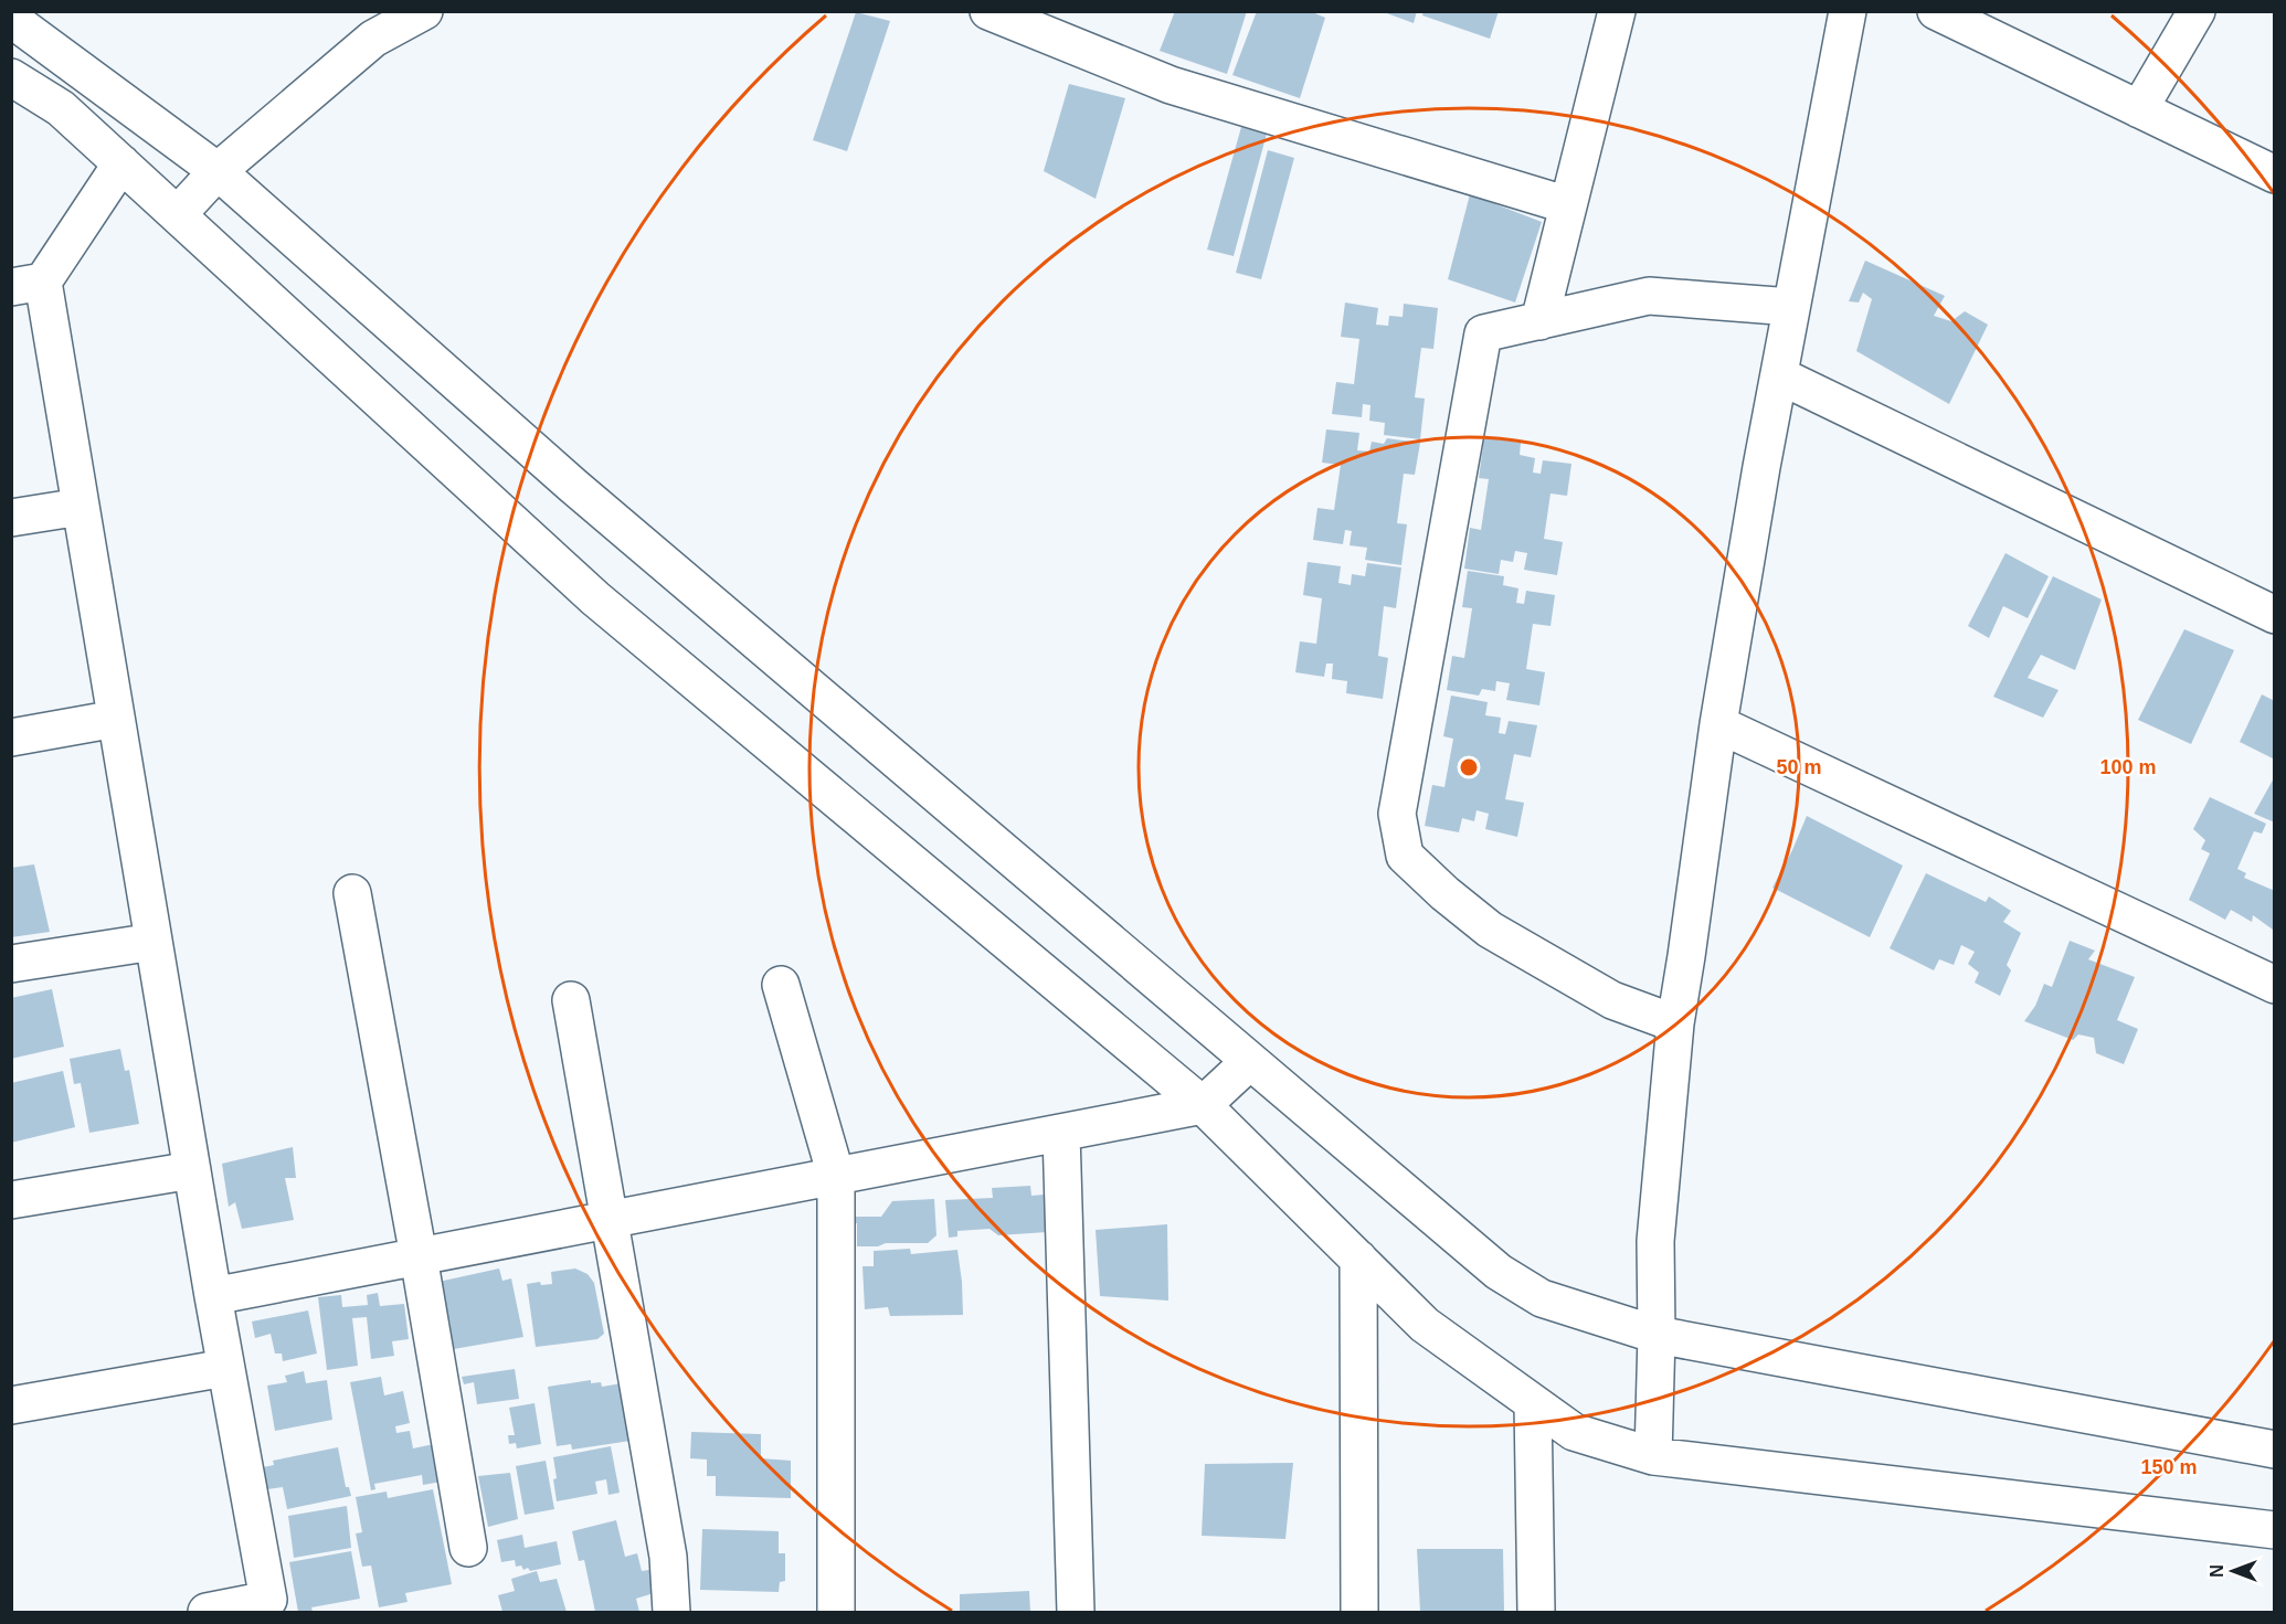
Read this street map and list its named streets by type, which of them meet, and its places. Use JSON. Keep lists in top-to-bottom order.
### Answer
{
  "north": "left",
  "rings": ["50 m", "100 m", "150 m"]
}
